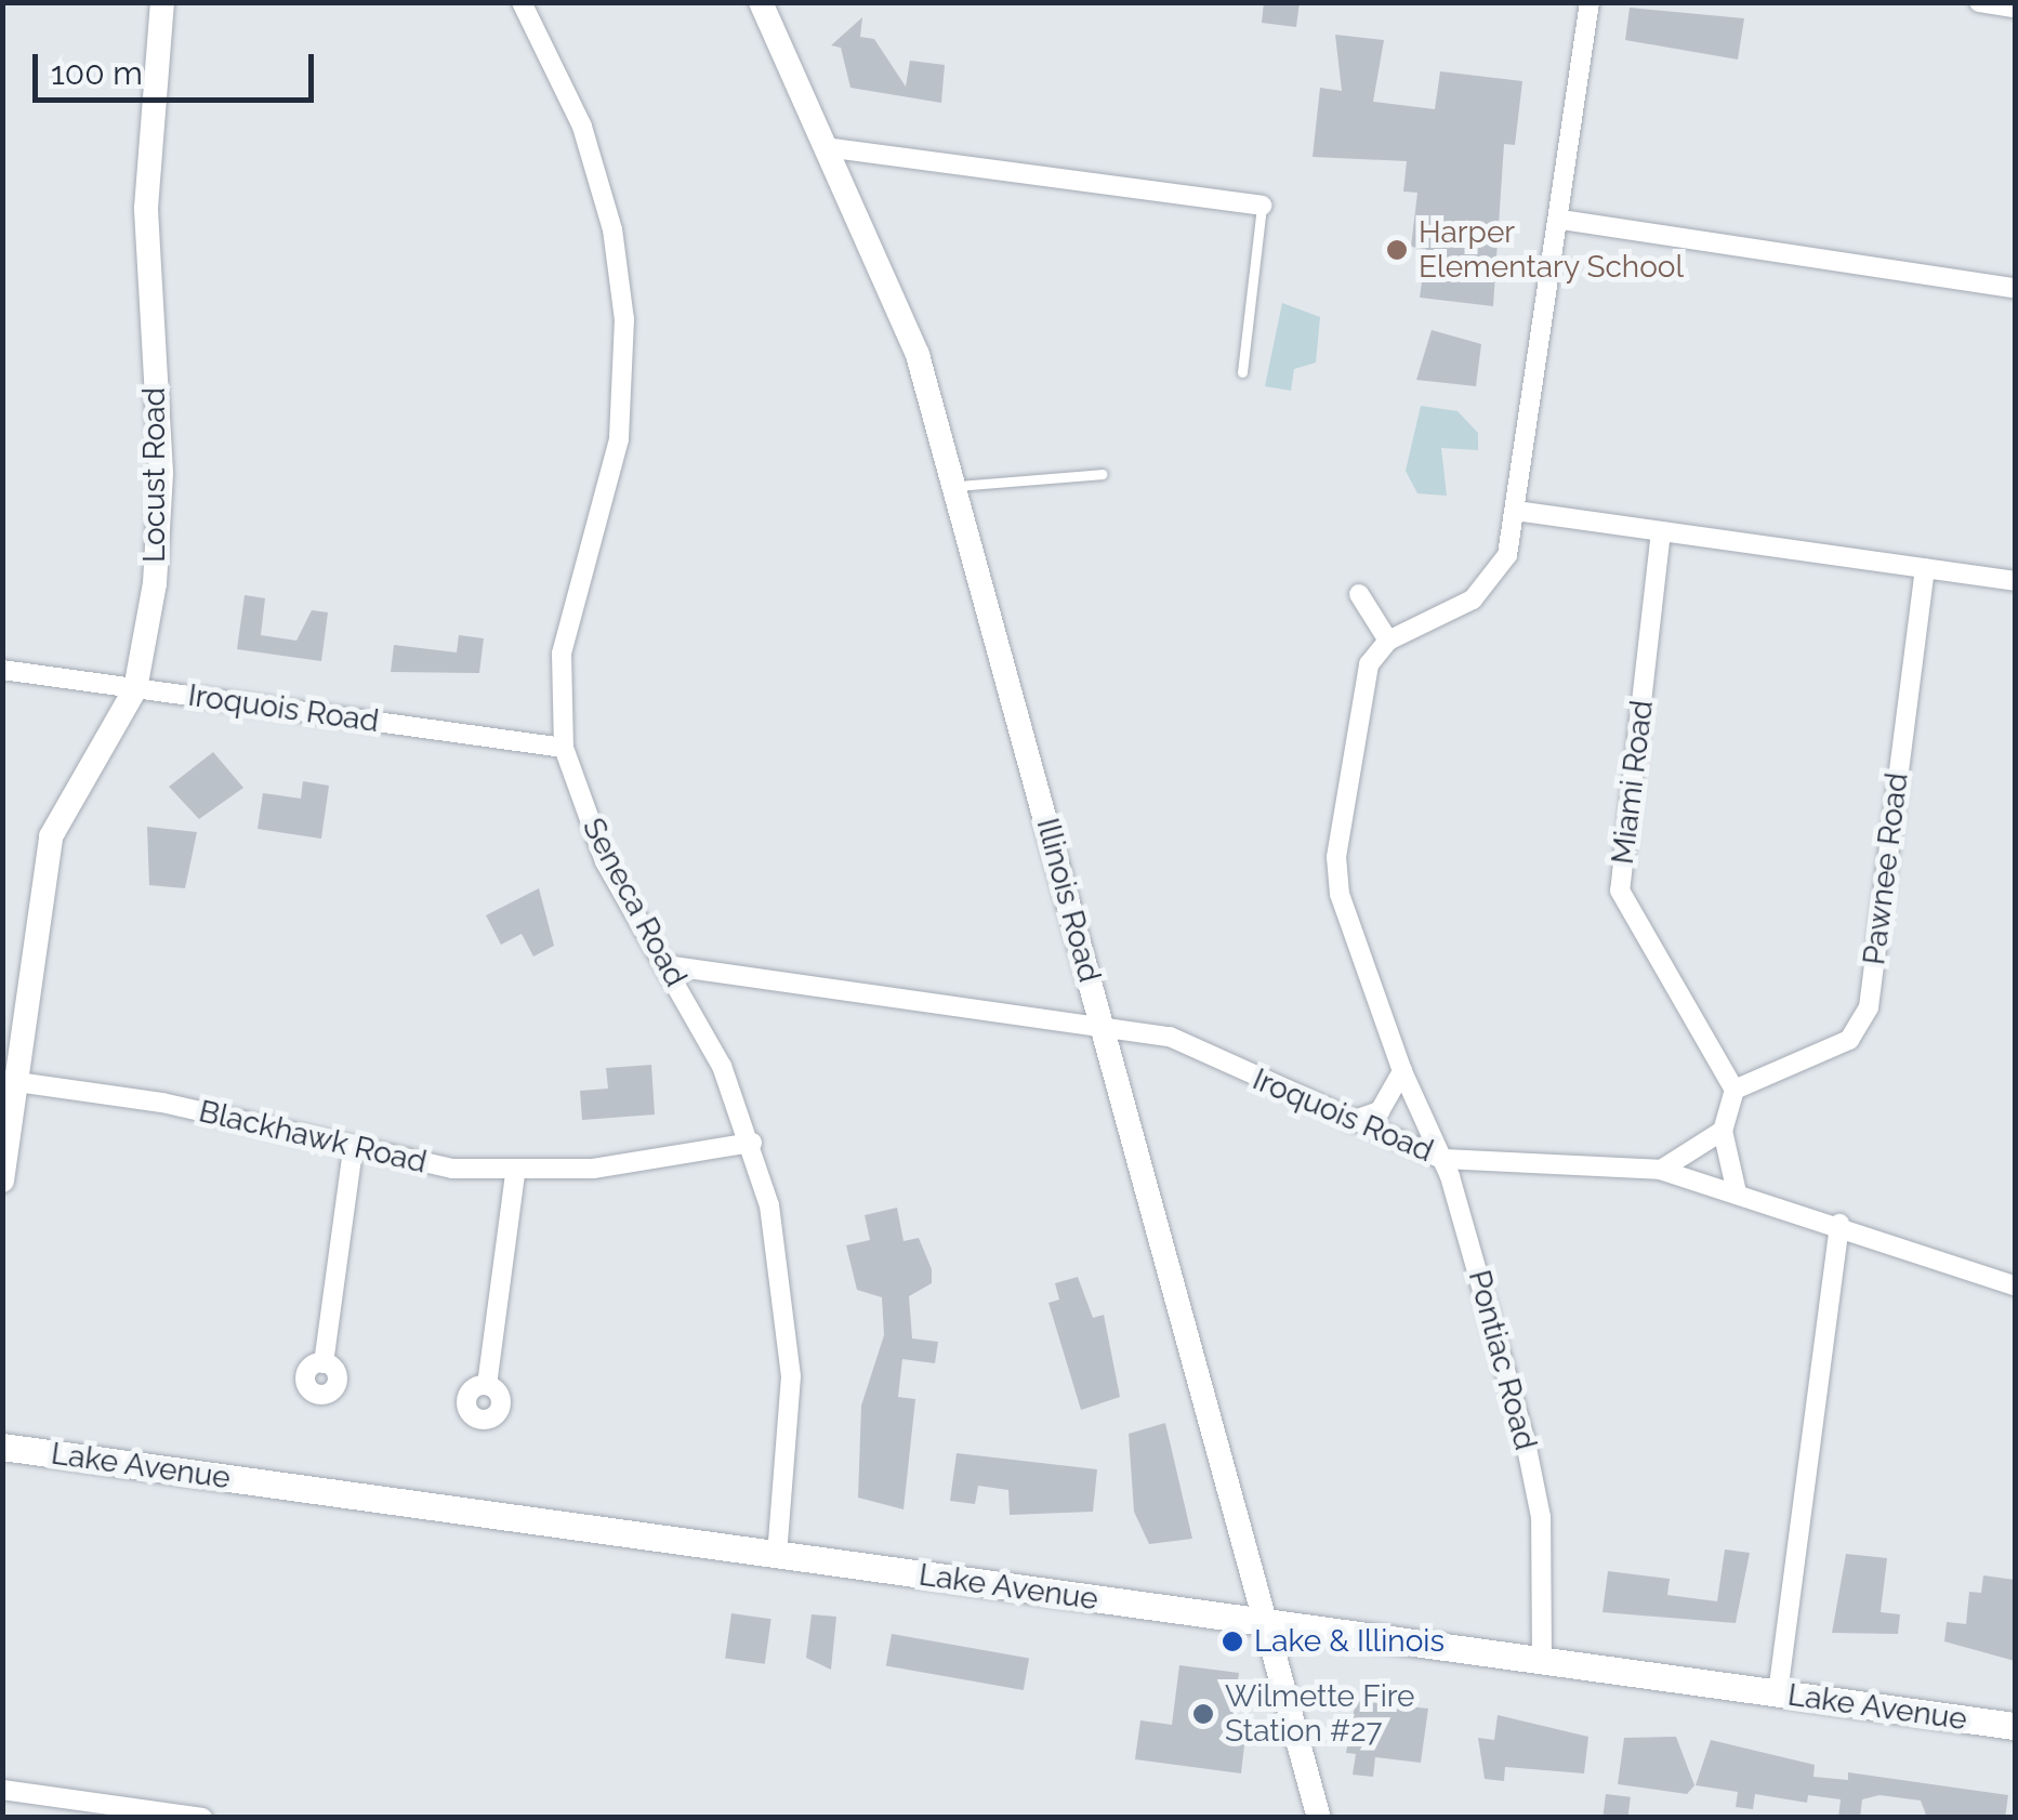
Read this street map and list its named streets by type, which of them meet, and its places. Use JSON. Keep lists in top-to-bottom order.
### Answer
{
  "streets": {
    "main road": ["Lake Avenue"],
    "street": [
      "Locust Road",
      "Iroquois Road",
      "Miami Road",
      "Pawnee Road",
      "Illinois Road",
      "Seneca Road",
      "Blackhawk Road",
      "Pontiac Road"
    ]
  },
  "crossings": [
    ["Locust Road", "Iroquois Road"],
    ["Locust Road", "Blackhawk Road"],
    ["Iroquois Road", "Illinois Road"],
    ["Iroquois Road", "Seneca Road"],
    ["Iroquois Road", "Pontiac Road"],
    ["Miami Road", "Pawnee Road"],
    ["Illinois Road", "Lake Avenue"],
    ["Seneca Road", "Blackhawk Road"],
    ["Seneca Road", "Lake Avenue"],
    ["Pontiac Road", "Lake Avenue"]
  ],
  "places": ["Harper Elementary School", "Lake & Illinois", "Wilmette Fire Station #27"],
  "scale_bar": "100 m"
}
